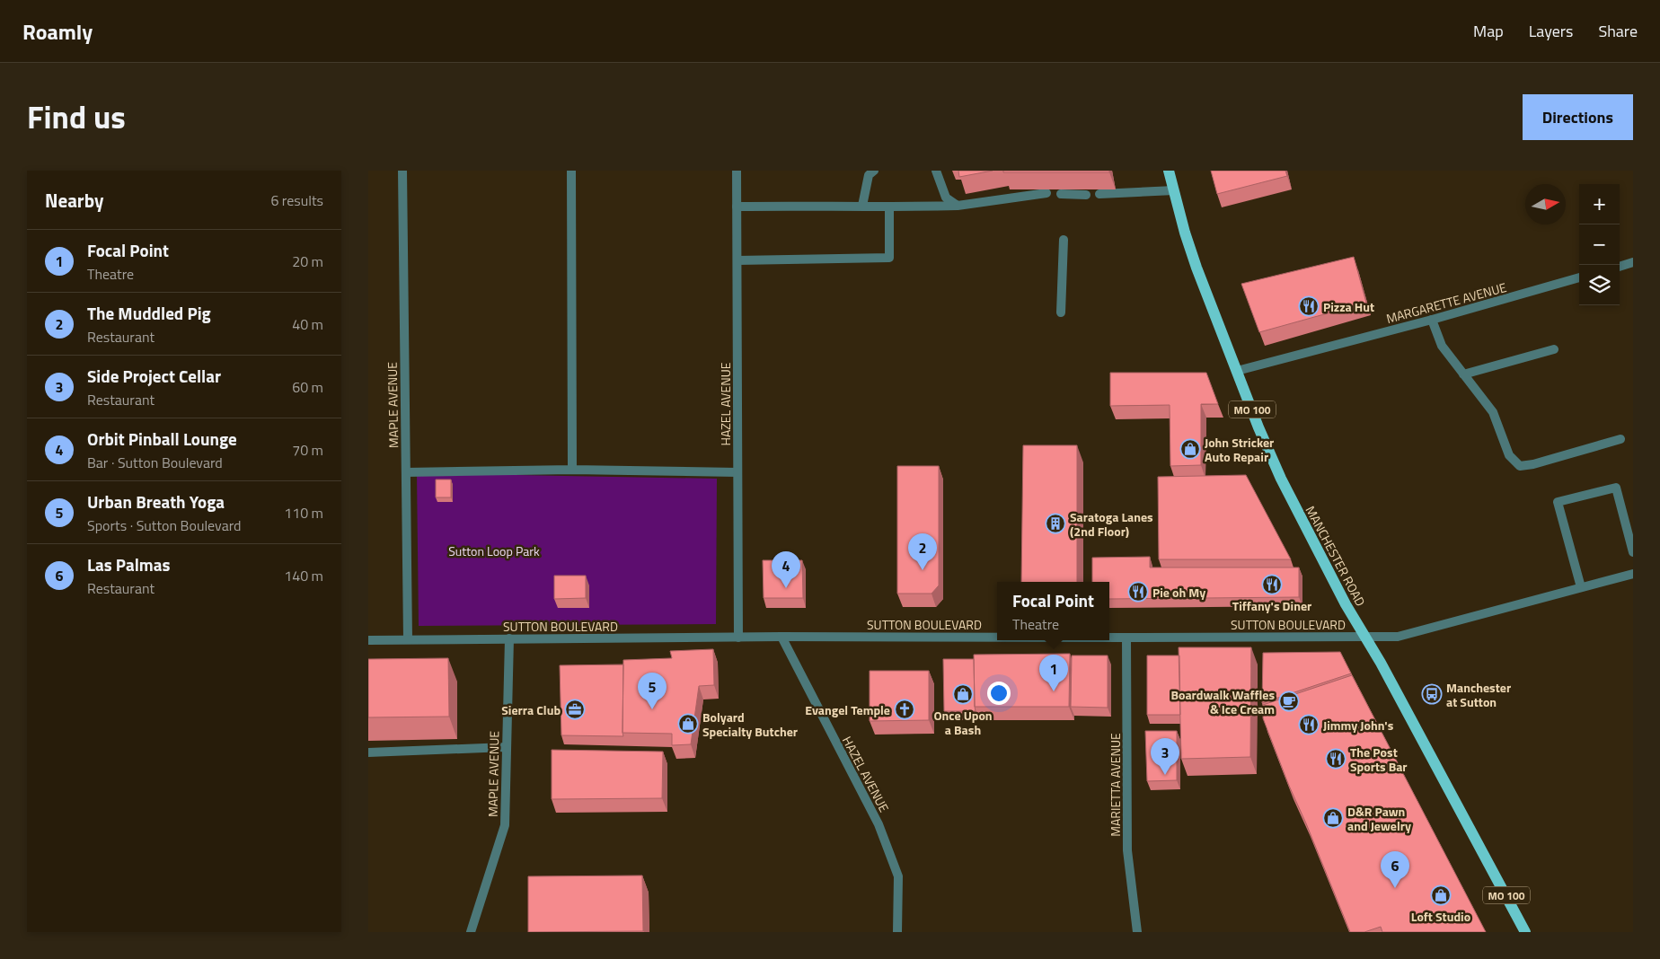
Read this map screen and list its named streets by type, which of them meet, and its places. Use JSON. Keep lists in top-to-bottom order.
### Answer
{
  "streets": {
    "main road": ["MO 100", "MANCHESTER ROAD"],
    "street": [
      "MARGARETTE AVENUE",
      "HAZEL AVENUE",
      "MAPLE AVENUE",
      "SUTTON BOULEVARD",
      "MARIETTA AVENUE"
    ]
  },
  "crossings": [
    ["MARGARETTE AVENUE", "MANCHESTER ROAD"],
    ["HAZEL AVENUE", "SUTTON BOULEVARD"],
    ["MAPLE AVENUE", "SUTTON BOULEVARD"],
    ["MANCHESTER ROAD", "SUTTON BOULEVARD"],
    ["SUTTON BOULEVARD", "MARIETTA AVENUE"]
  ],
  "parks": ["Sutton Loop Park"],
  "places": {
    "restaurant": [
      "Pizza Hut",
      "Tiffany's Diner",
      "Pie oh My",
      "Jimmy John's",
      "The Post Sports Bar"
    ],
    "shop": [
      "John Stricker Auto Repair",
      "Once Upon a Bash",
      "Bolyard Specialty Butcher",
      "D&R Pawn and Jewelry",
      "Loft Studio"
    ],
    "building": ["Saratoga Lanes (2nd Floor)"],
    "bus stop": ["Manchester at Sutton"],
    "cafe": ["Boardwalk Waffles & Ice Cream"],
    "office": ["Sierra Club"],
    "church": ["Evangel Temple"]
  },
  "north": "right",
  "page": {
    "header": "Roamly",
    "nav": ["Map", "Layers", "Share"],
    "title": "Find us",
    "buttons": "Directions",
    "heading": ["Nearby", "6 results"],
    "map_buttons": ["+", "−"],
    "list": [
      {
        "mark": "1",
        "name": "Focal Point",
        "note": "Theatre",
        "value": "20 m"
      },
      {
        "mark": "2",
        "name": "The Muddled Pig",
        "note": "Restaurant",
        "value": "40 m"
      },
      {
        "mark": "3",
        "name": "Side Project Cellar",
        "note": "Restaurant",
        "value": "60 m"
      },
      {
        "mark": "4",
        "name": "Orbit Pinball Lounge",
        "note": "Bar · Sutton Boulevard",
        "value": "70 m"
      },
      {
        "mark": "5",
        "name": "Urban Breath Yoga",
        "note": "Sports · Sutton Boulevard",
        "value": "110 m"
      },
      {
        "mark": "6",
        "name": "Las Palmas",
        "note": "Restaurant",
        "value": "140 m"
      }
    ],
    "pins": [
      "2",
      "4",
      "1",
      "5",
      "3",
      "6"
    ],
    "popup": ["Focal Point", "Theatre"]
  }
}
